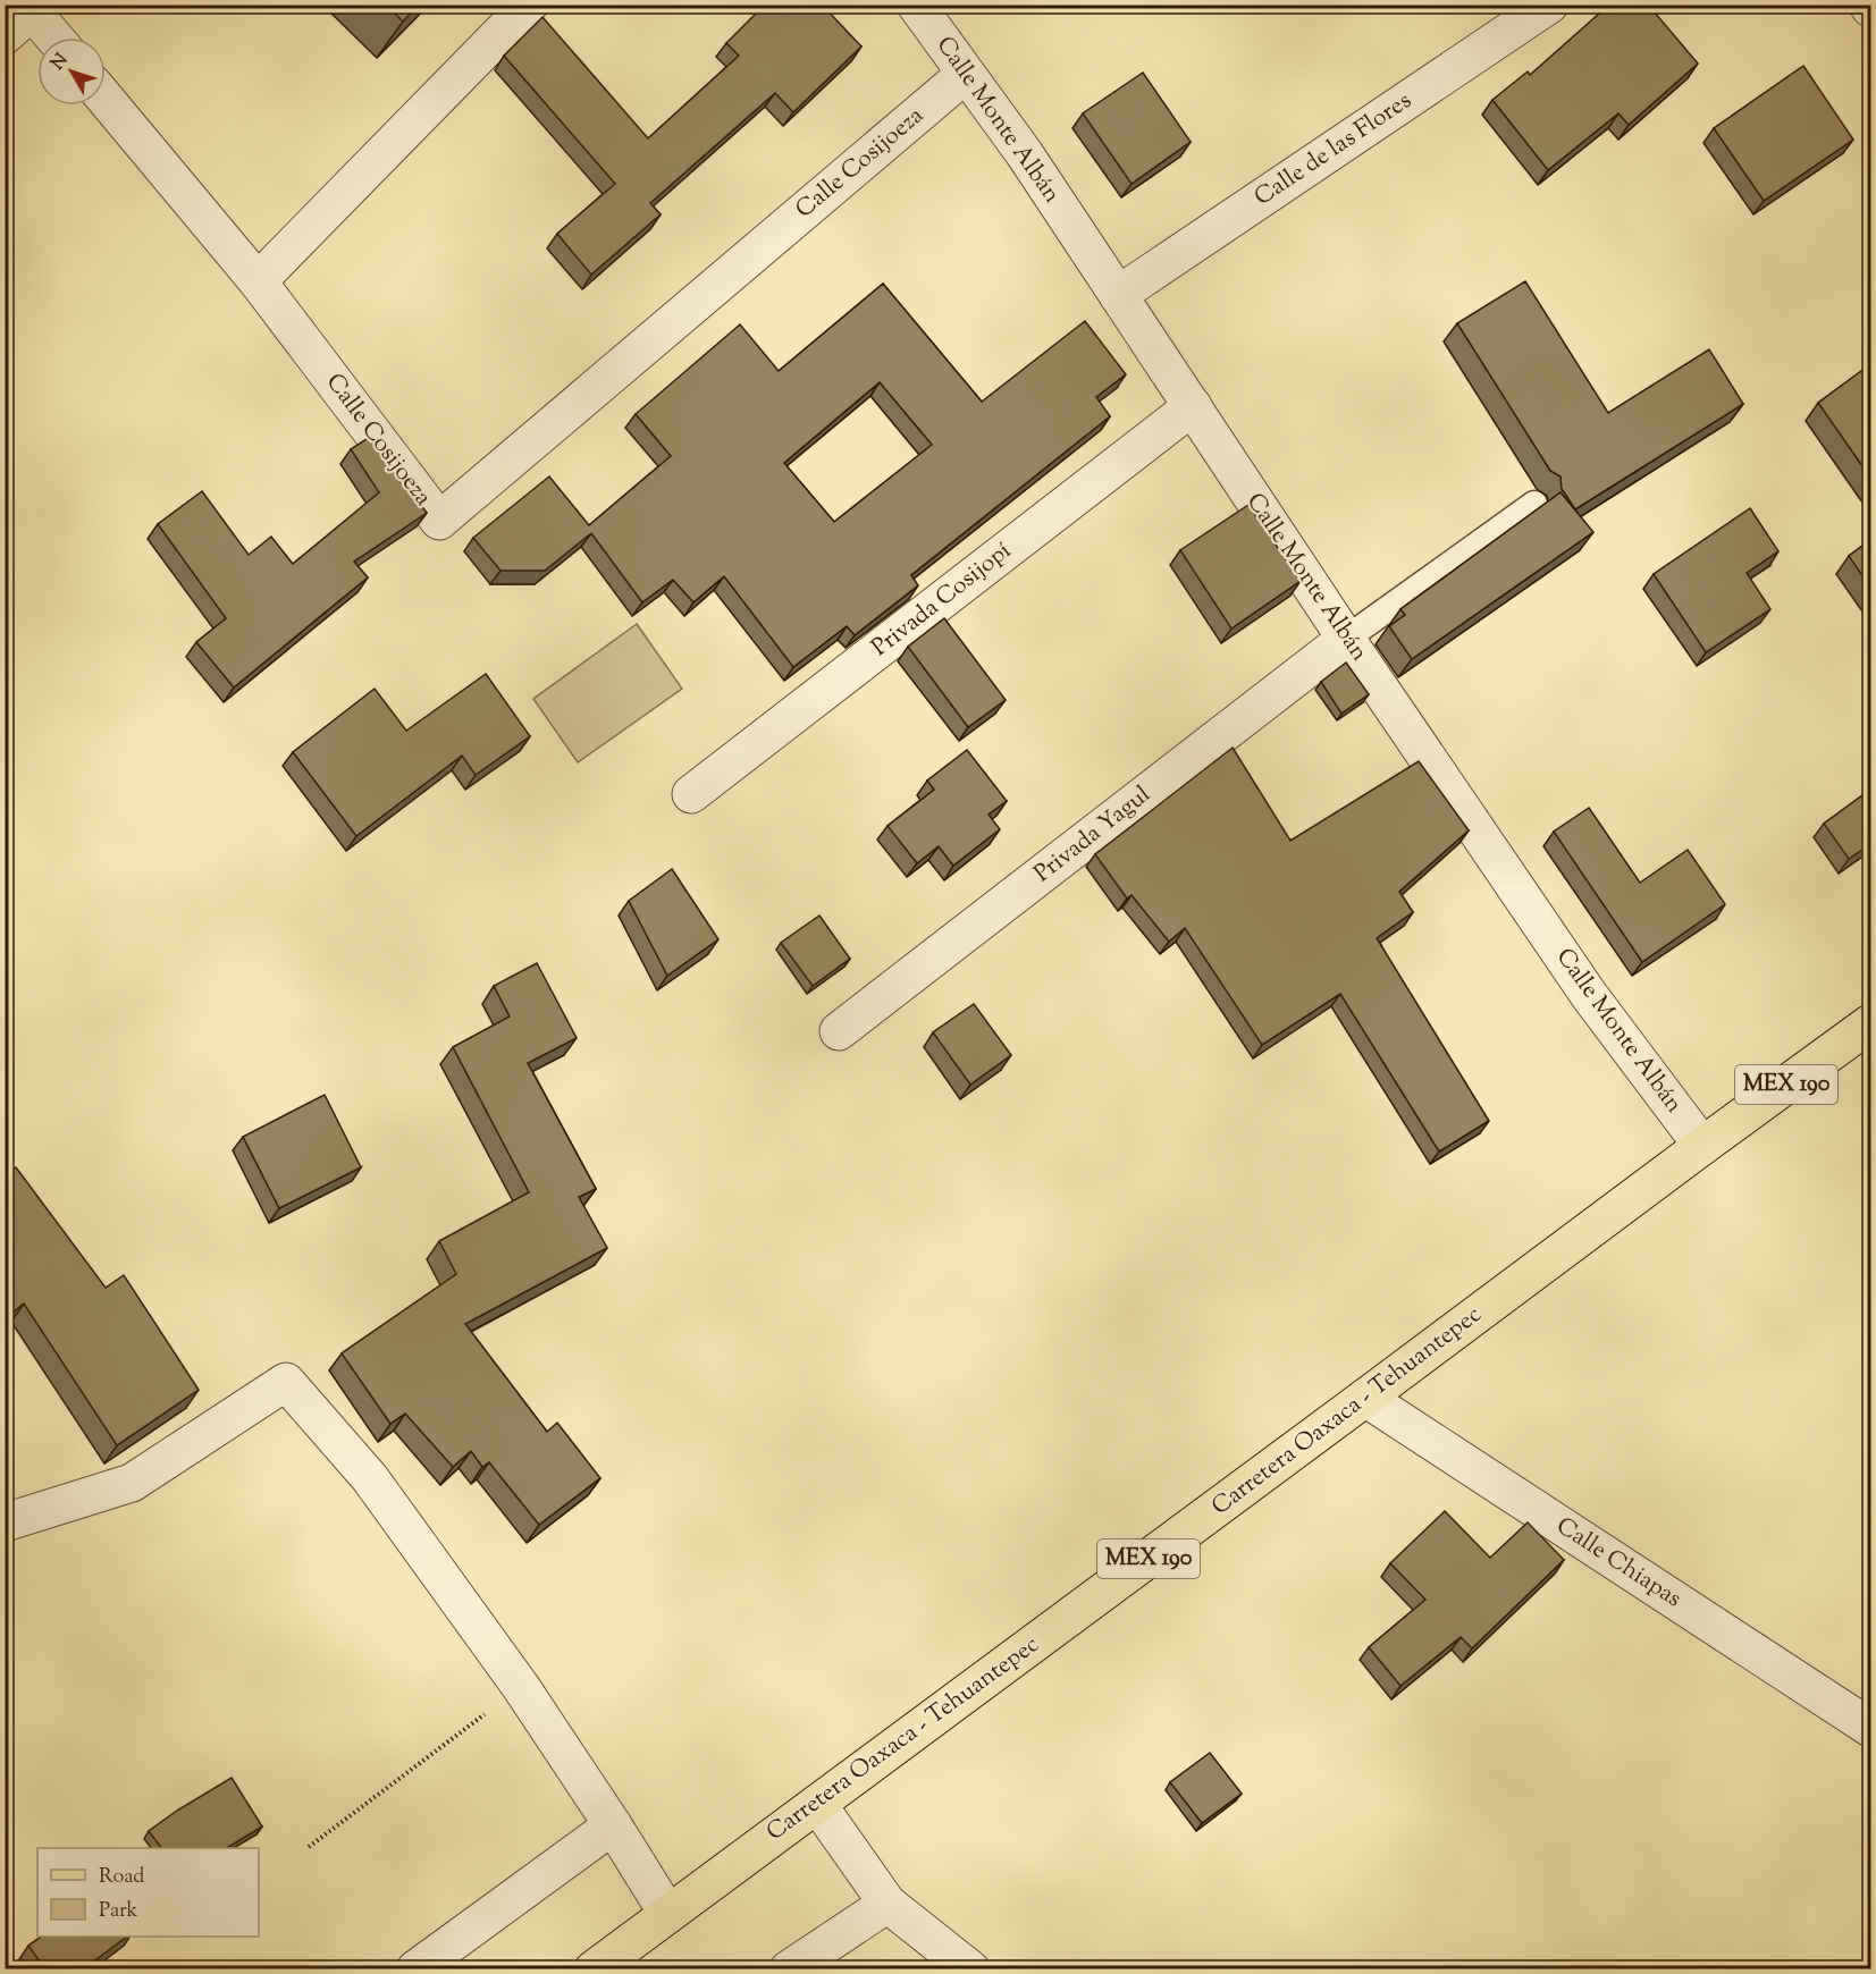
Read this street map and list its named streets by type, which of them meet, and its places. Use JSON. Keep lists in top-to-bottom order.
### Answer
{
  "streets": {
    "main road": ["MEX 190", "Carretera Oaxaca - Tehuantepec"],
    "street": [
      "Calle Monte Albán",
      "Calle de las Flores",
      "Calle Cosijoeza",
      "Privada Cosijopí",
      "Privada Yagul",
      "Calle Chiapas"
    ]
  },
  "crossings": [
    ["Calle Monte Albán", "Calle de las Flores"],
    ["Calle Monte Albán", "Calle Cosijoeza"],
    ["Calle Monte Albán", "Privada Cosijopí"],
    ["Calle Monte Albán", "Privada Yagul"],
    ["Calle Monte Albán", "Carretera Oaxaca - Tehuantepec"],
    ["Carretera Oaxaca - Tehuantepec", "Calle Chiapas"]
  ],
  "legend": ["Road", "Park"],
  "north": "top left"
}
